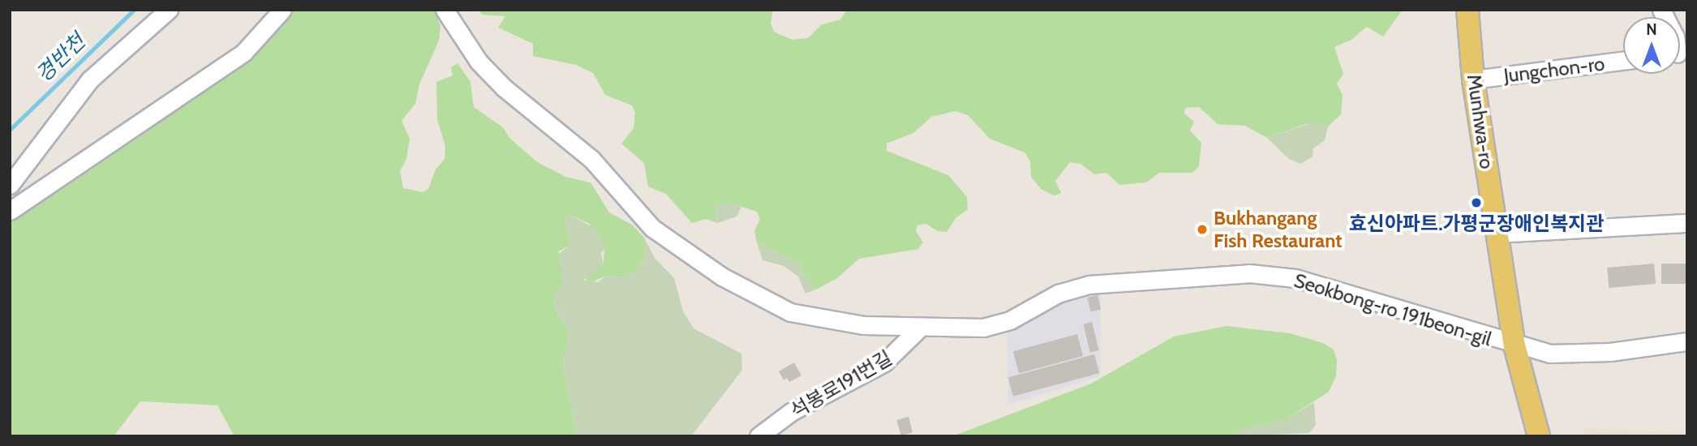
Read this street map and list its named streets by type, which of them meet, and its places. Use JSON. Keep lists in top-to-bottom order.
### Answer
{
  "streets": {
    "main road": ["Munhwa-ro"],
    "street": ["Jungchon-ro", "Seokbong-ro 191beon-gil", "석봉로191번길"]
  },
  "crossings": [
    ["Jungchon-ro", "Munhwa-ro"],
    ["Munhwa-ro", "Seokbong-ro 191beon-gil"],
    ["Seokbong-ro 191beon-gil", "석봉로191번길"]
  ],
  "water": ["경반천"],
  "places": ["효신아파트.가평군장애인복지관", "Bukhangang Fish Restaurant"],
  "north": "top"
}
